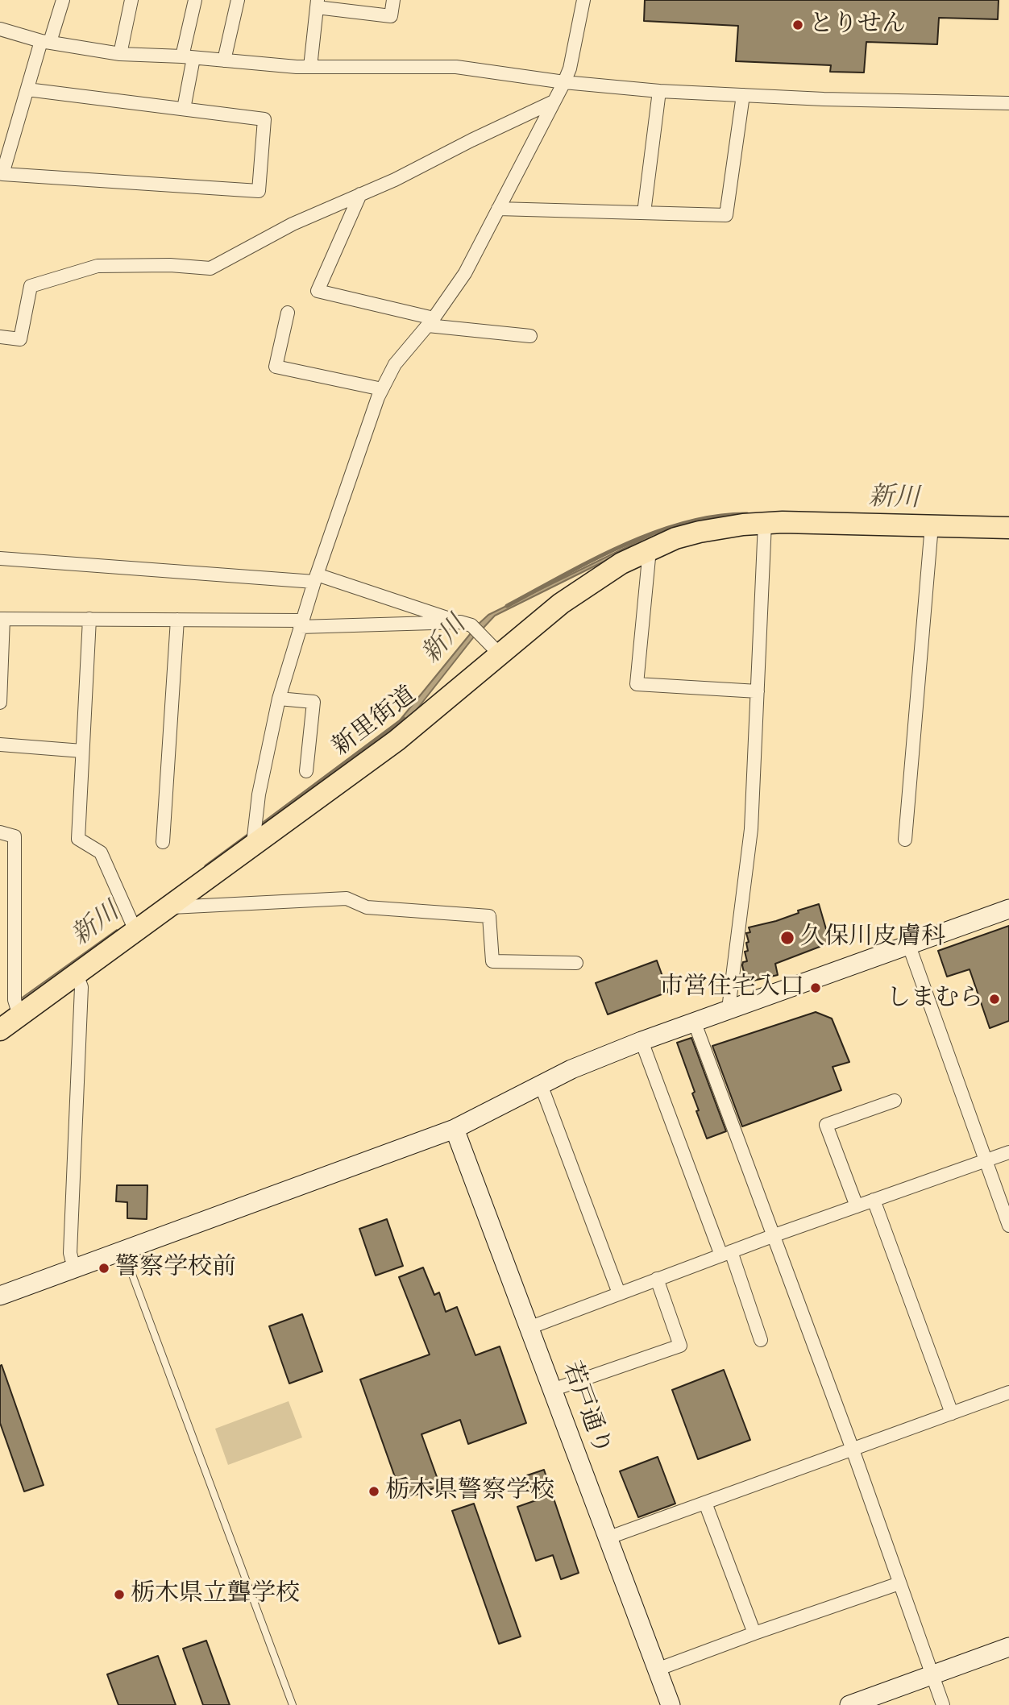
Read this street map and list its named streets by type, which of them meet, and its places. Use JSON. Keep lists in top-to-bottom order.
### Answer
{
  "streets": {
    "main road": ["新里街道"],
    "street": ["若戸通り"]
  },
  "water": ["新川"],
  "places": [
    "とりせん",
    "久保川皮膚科",
    "市営住宅入口",
    "しまむら",
    "警察学校前",
    "栃木県警察学校",
    "栃木県立聾学校"
  ]
}
